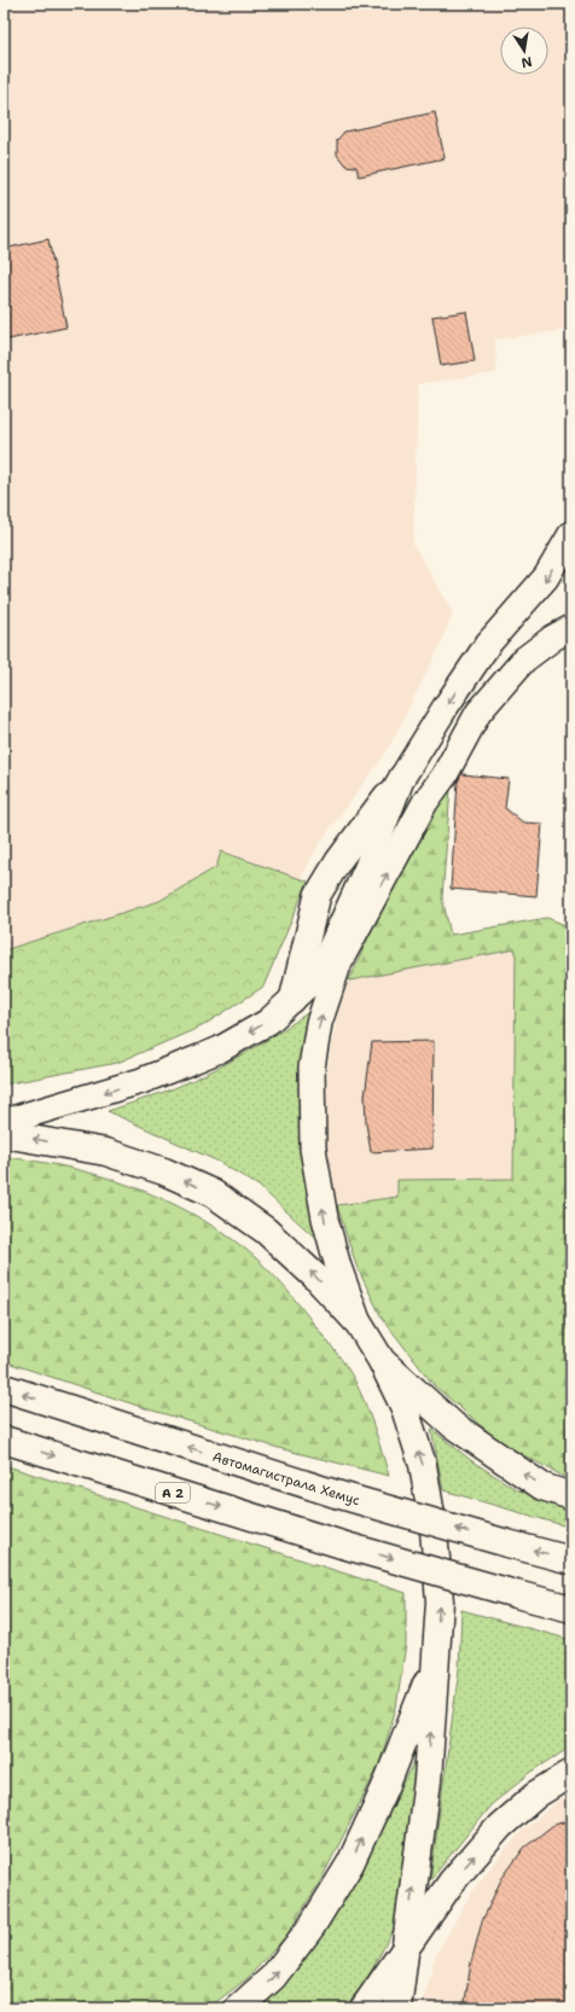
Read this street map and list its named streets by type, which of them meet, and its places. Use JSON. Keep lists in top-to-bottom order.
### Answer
{
  "streets": {
    "main road": ["Автомагистрала Хемус", "A 2"]
  },
  "north": "bottom"
}
